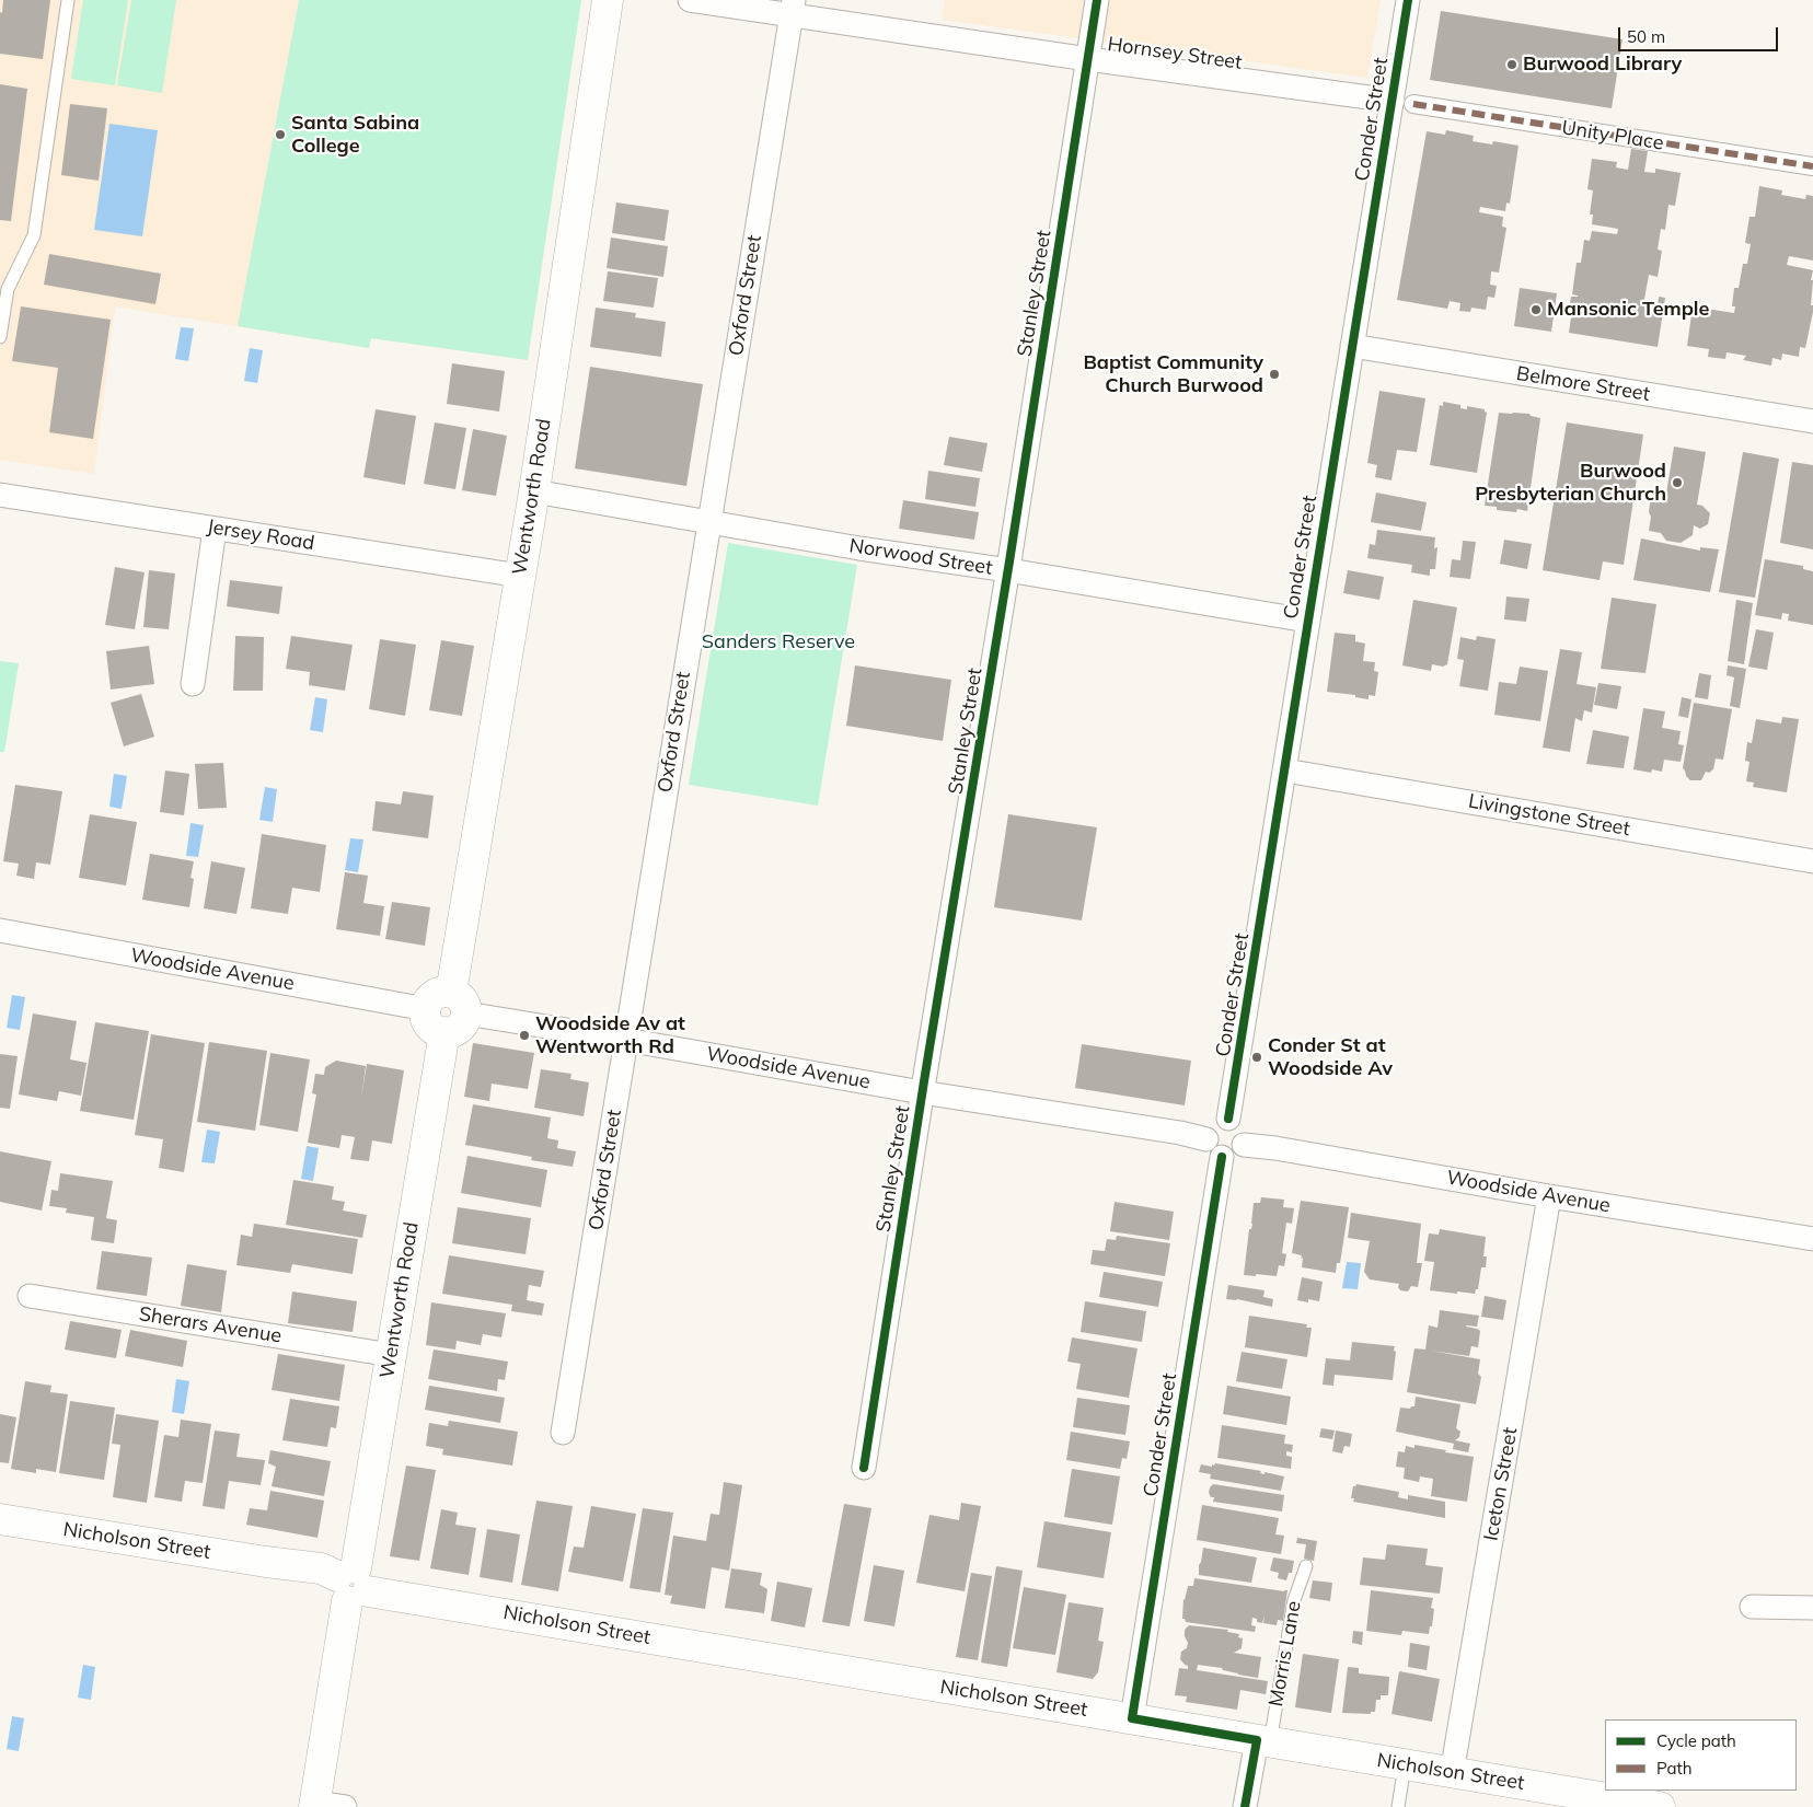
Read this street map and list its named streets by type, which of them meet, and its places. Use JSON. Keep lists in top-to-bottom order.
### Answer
{
  "streets": {
    "street": [
      "Hornsey Street",
      "Conder Street",
      "Unity Place",
      "Stanley Street",
      "Oxford Street",
      "Belmore Street",
      "Wentworth Road",
      "Jersey Road",
      "Norwood Street",
      "Livingstone Street",
      "Woodside Avenue",
      "Sherars Avenue",
      "Iceton Street",
      "Nicholson Street"
    ],
    "lane": ["Morris Lane"]
  },
  "crossings": [
    ["Hornsey Street", "Conder Street"],
    ["Hornsey Street", "Unity Place"],
    ["Hornsey Street", "Stanley Street"],
    ["Hornsey Street", "Oxford Street"],
    ["Conder Street", "Unity Place"],
    ["Conder Street", "Belmore Street"],
    ["Conder Street", "Norwood Street"],
    ["Conder Street", "Livingstone Street"],
    ["Conder Street", "Woodside Avenue"],
    ["Conder Street", "Nicholson Street"],
    ["Stanley Street", "Norwood Street"],
    ["Stanley Street", "Woodside Avenue"],
    ["Oxford Street", "Norwood Street"],
    ["Oxford Street", "Woodside Avenue"],
    ["Wentworth Road", "Jersey Road"],
    ["Wentworth Road", "Norwood Street"],
    ["Wentworth Road", "Woodside Avenue"],
    ["Wentworth Road", "Sherars Avenue"],
    ["Wentworth Road", "Nicholson Street"],
    ["Woodside Avenue", "Iceton Street"],
    ["Iceton Street", "Nicholson Street"],
    ["Nicholson Street", "Morris Lane"]
  ],
  "parks": ["Sanders Reserve"],
  "places": [
    "Burwood Library",
    "Santa Sabina College",
    "Mansonic Temple",
    "Baptist Community Church Burwood",
    "Burwood Presbyterian Church",
    "Woodside Av at Wentworth Rd",
    "Conder St at Woodside Av"
  ],
  "legend": ["Cycle path", "Path"],
  "scale_bar": "50 m"
}
